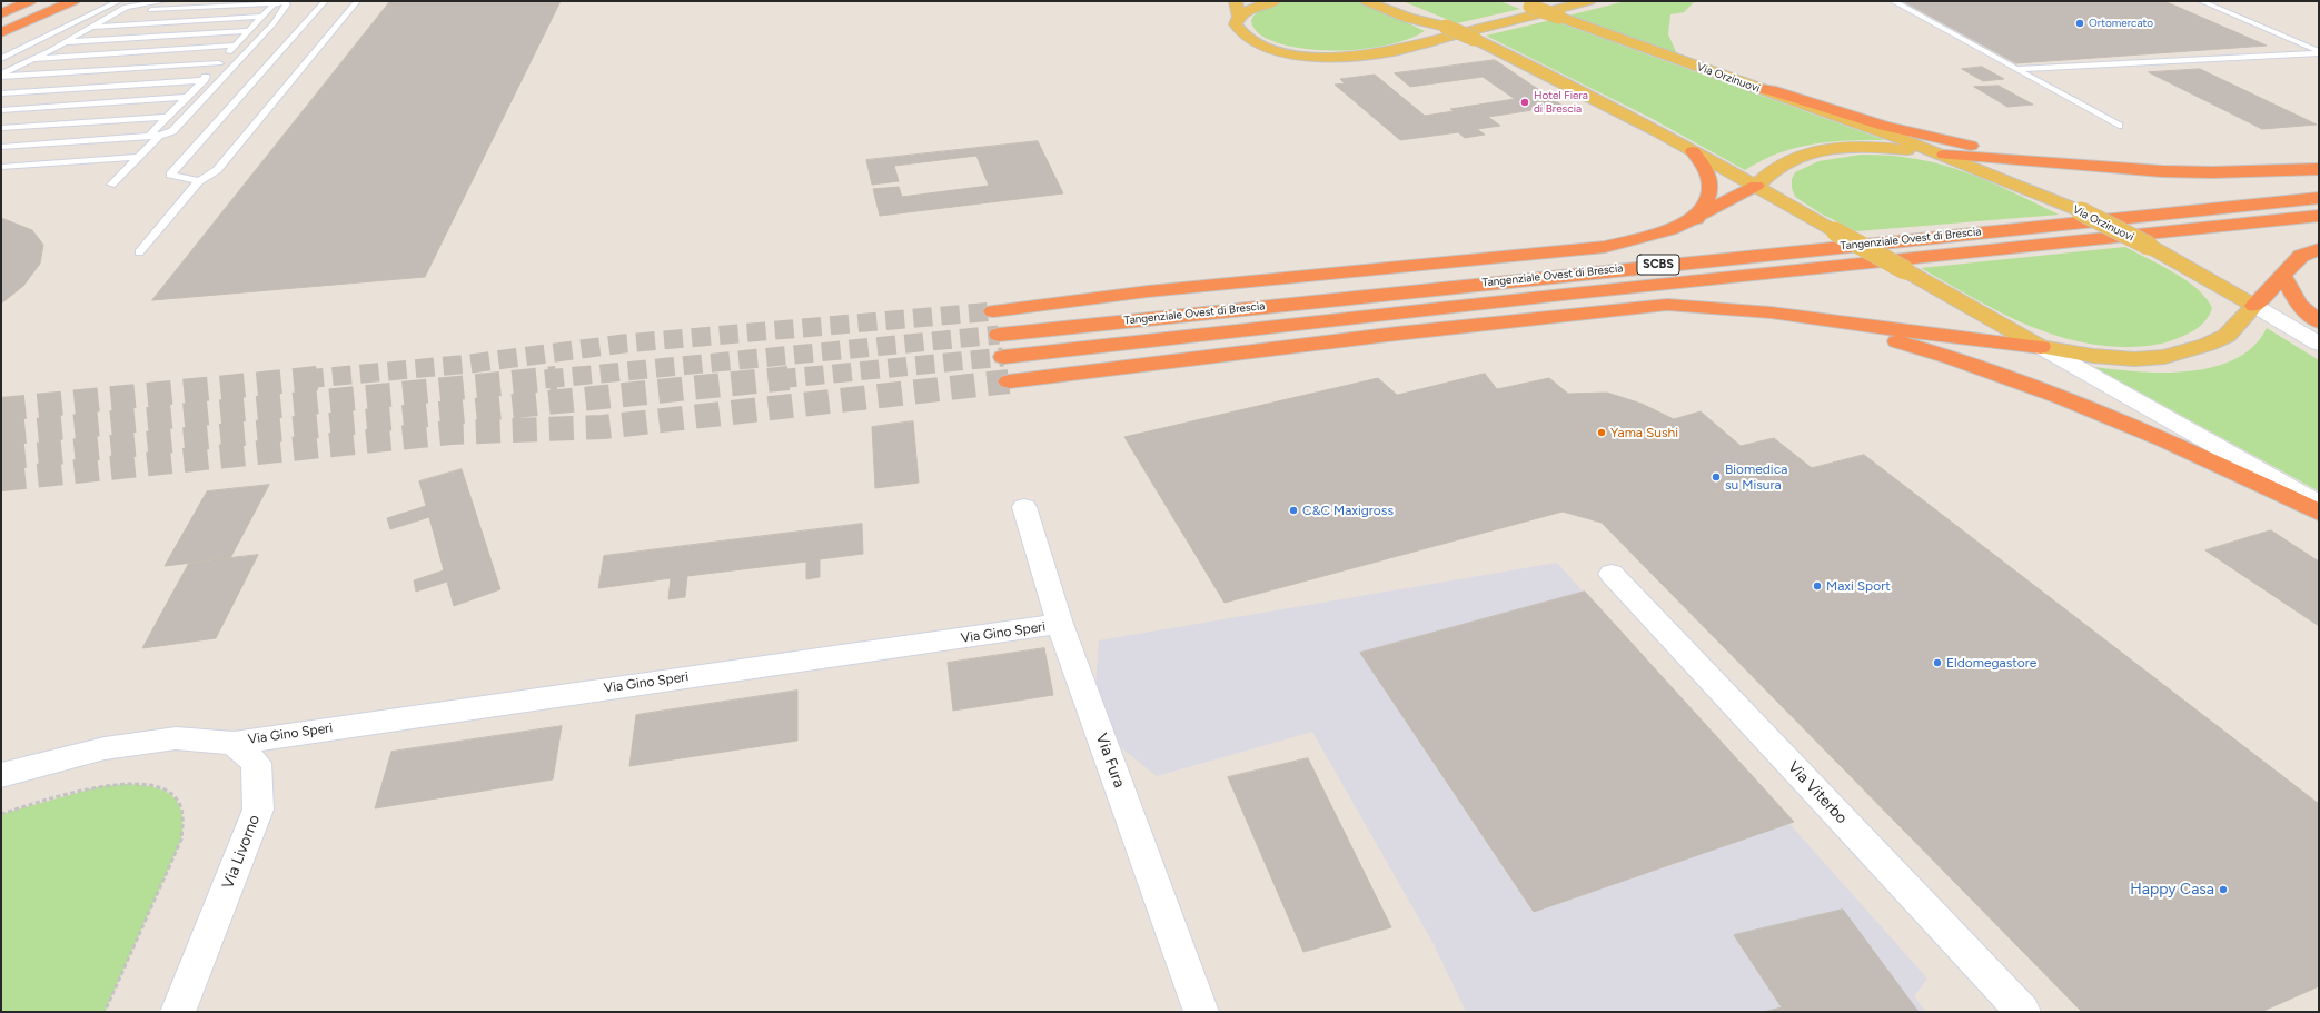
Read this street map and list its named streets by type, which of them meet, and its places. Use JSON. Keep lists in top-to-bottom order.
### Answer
{
  "streets": {
    "highway": ["Tangenziale Ovest di Brescia", "SCBS"],
    "main road": ["Via Orzinuovi"],
    "street": [
      "Via Gino Speri",
      "Via Fura",
      "Via Viterbo",
      "Via Livorno"
    ]
  },
  "crossings": [
    ["Via Gino Speri", "Via Fura"],
    ["Via Gino Speri", "Via Livorno"]
  ],
  "places": [
    "Ortomercato",
    "Hotel Fiera di Brescia",
    "Yama Sushi",
    "Biomedica su Misura",
    "C&C Maxigross",
    "Maxi Sport",
    "Eldomegastore",
    "Happy Casa"
  ]
}
